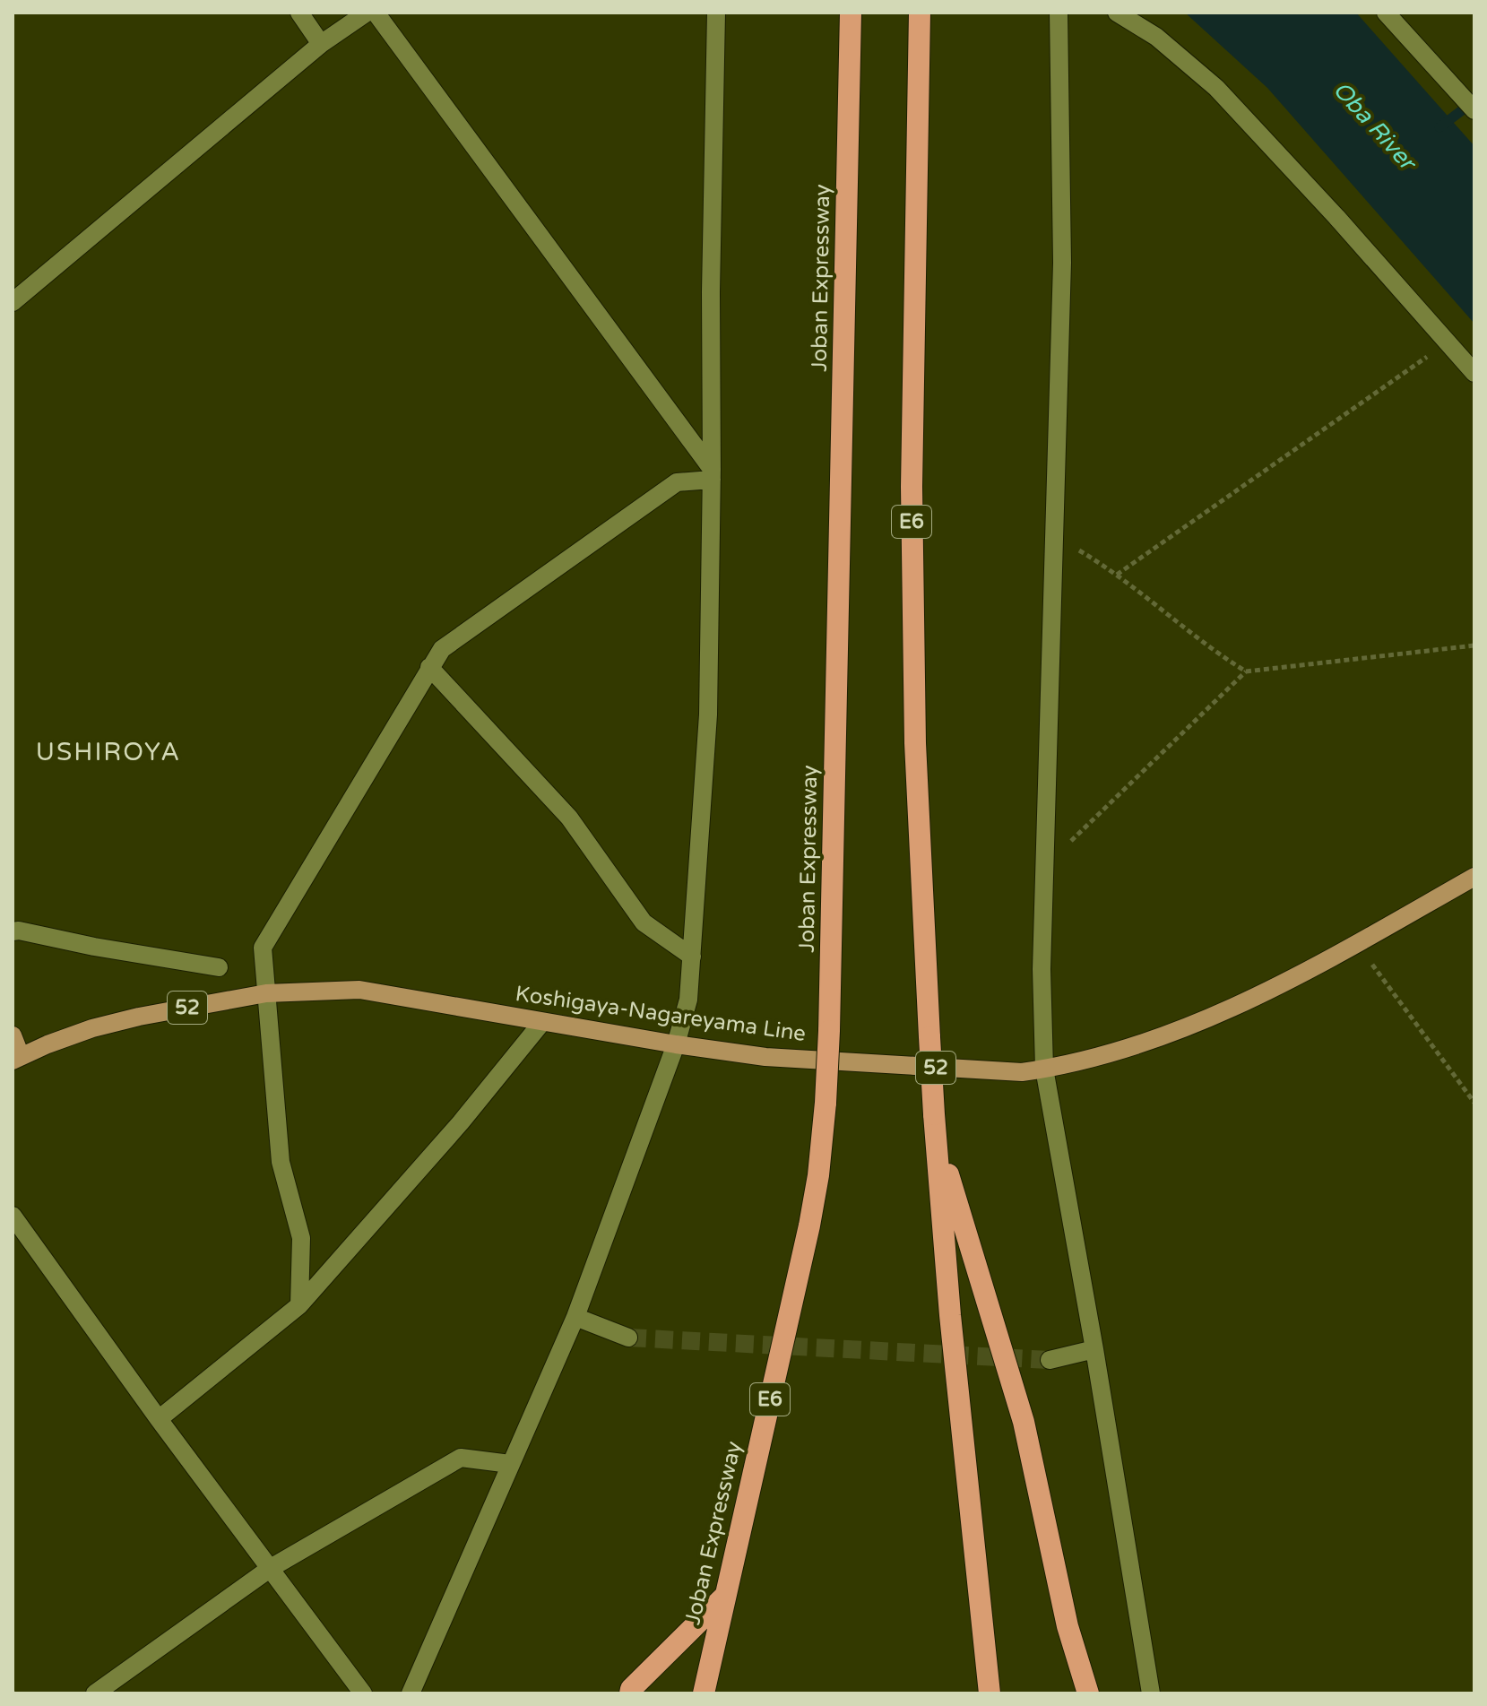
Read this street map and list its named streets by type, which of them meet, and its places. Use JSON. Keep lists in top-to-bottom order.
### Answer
{
  "streets": {
    "highway": ["Joban Expressway", "E6"],
    "main road": ["52", "Koshigaya-Nagareyama Line"]
  },
  "districts": ["USHIROYA"],
  "water": ["Oba River"]
}
